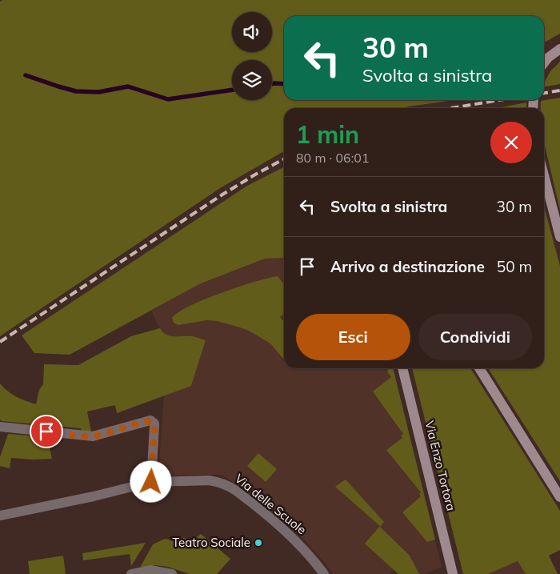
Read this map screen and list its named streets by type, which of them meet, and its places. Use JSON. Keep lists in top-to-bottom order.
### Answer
{
  "streets": {
    "street": ["Via Enzo Tortora", "Via delle Scuole"]
  },
  "places": ["Teatro Sociale"],
  "page": {
    "turn": ["30 m", "Svolta a sinistra"],
    "heading": ["1 min", "80 m · 06:01"],
    "list": [
      {
        "name": "Svolta a sinistra",
        "value": "30 m"
      },
      {
        "name": "Arrivo a destinazione",
        "value": "50 m"
      }
    ],
    "buttons": ["Esci", "Condividi"]
  }
}
